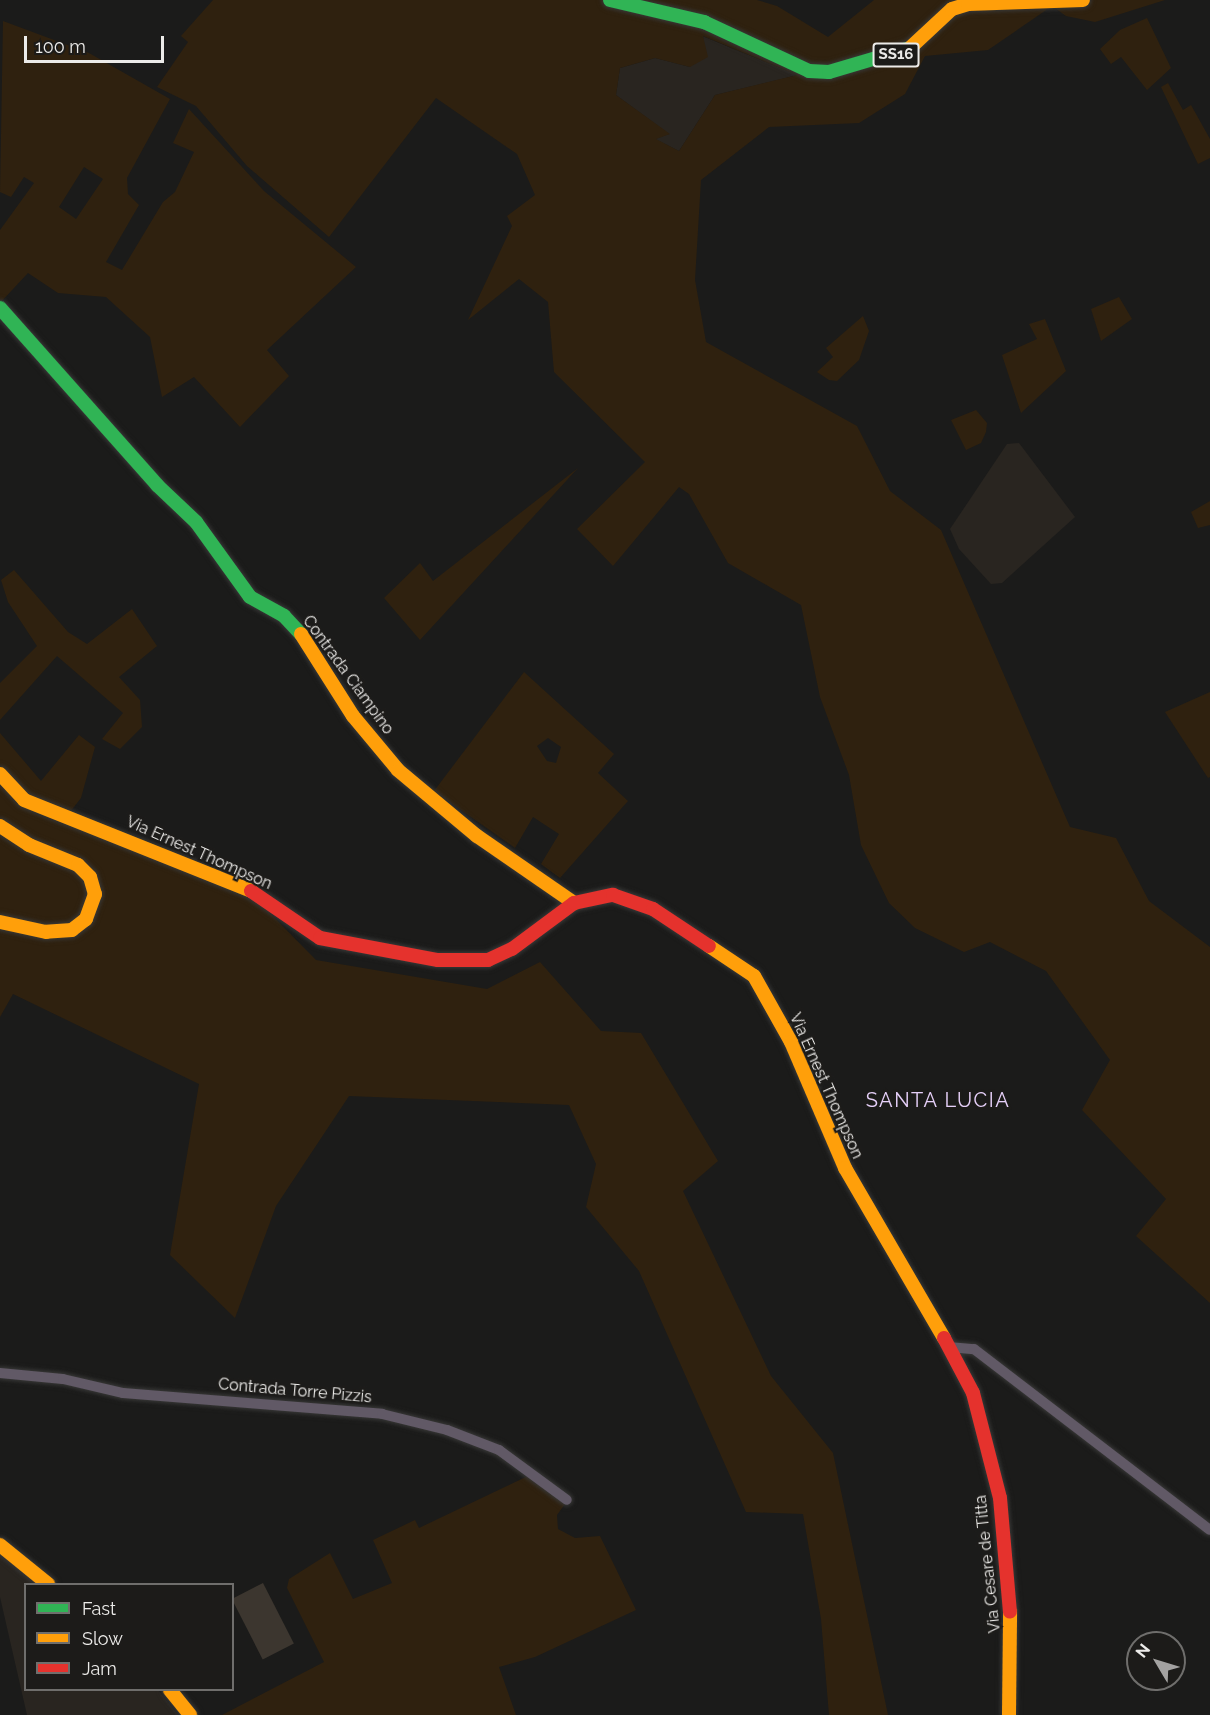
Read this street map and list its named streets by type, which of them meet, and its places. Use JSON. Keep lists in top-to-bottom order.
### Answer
{
  "streets": {
    "street": [
      "SS16",
      "Contrada Ciampino",
      "Via Ernest Thompson",
      "Contrada Torre Pizzis",
      "Via Cesare de Titta"
    ]
  },
  "crossings": [
    ["Contrada Ciampino", "Via Ernest Thompson"],
    ["Via Ernest Thompson", "Via Cesare de Titta"]
  ],
  "districts": ["SANTA LUCIA"],
  "legend": ["Fast", "Slow", "Jam"],
  "scale_bar": "100 m",
  "north": "top left"
}
